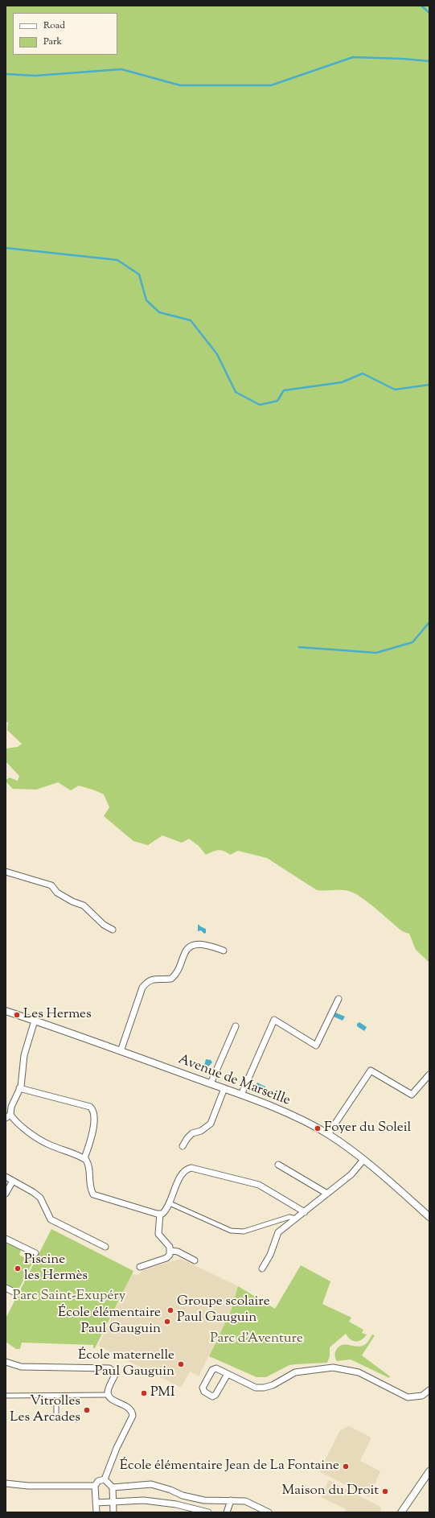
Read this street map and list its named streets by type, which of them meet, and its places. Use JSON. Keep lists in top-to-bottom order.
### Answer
{
  "streets": {
    "street": ["Avenue de Marseille"]
  },
  "parks": ["Parc Saint-Exupéry", "Parc d'Aventure"],
  "places": [
    "Les Hermes",
    "Foyer du Soleil",
    "Piscine les Hermès",
    "Groupe scolaire Paul Gauguin",
    "École élémentaire Paul Gauguin",
    "École maternelle Paul Gauguin",
    "PMI",
    "Vitrolles Les Arcades",
    "École élémentaire Jean de La Fontaine",
    "Maison du Droit"
  ],
  "legend": ["Road", "Park"]
}
